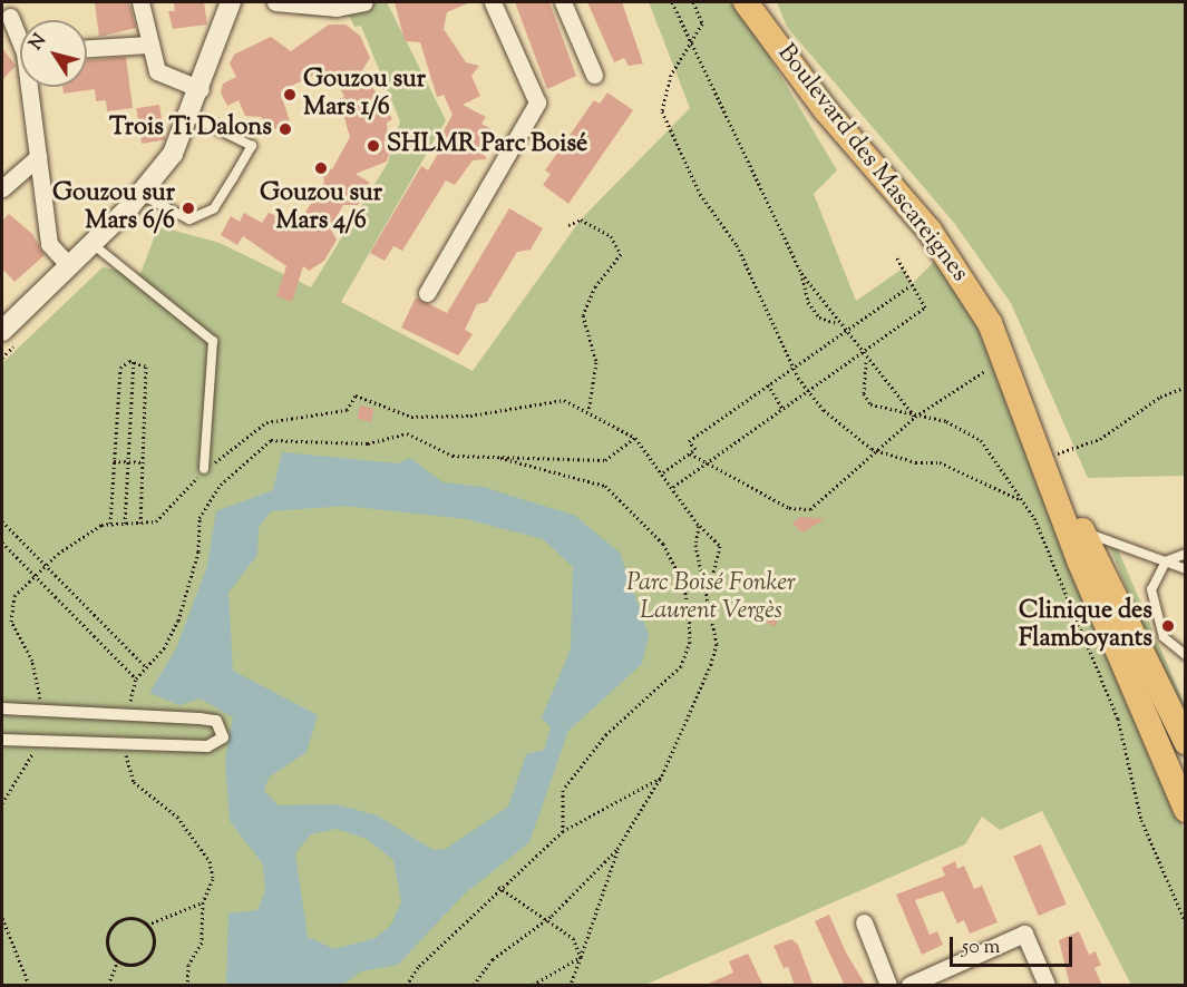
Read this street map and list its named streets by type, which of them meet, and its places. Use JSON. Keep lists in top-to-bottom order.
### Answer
{
  "streets": {
    "main road": ["Boulevard des Mascareignes"]
  },
  "parks": ["Parc Boisé Fonker Laurent Vergès"],
  "places": [
    "Gouzou sur Mars 1/6",
    "Trois Ti Dalons",
    "SHLMR Parc Boisé",
    "Gouzou sur Mars 4/6",
    "Gouzou sur Mars 6/6",
    "Clinique des Flamboyants"
  ],
  "scale_bar": "50 m",
  "north": "top left"
}
